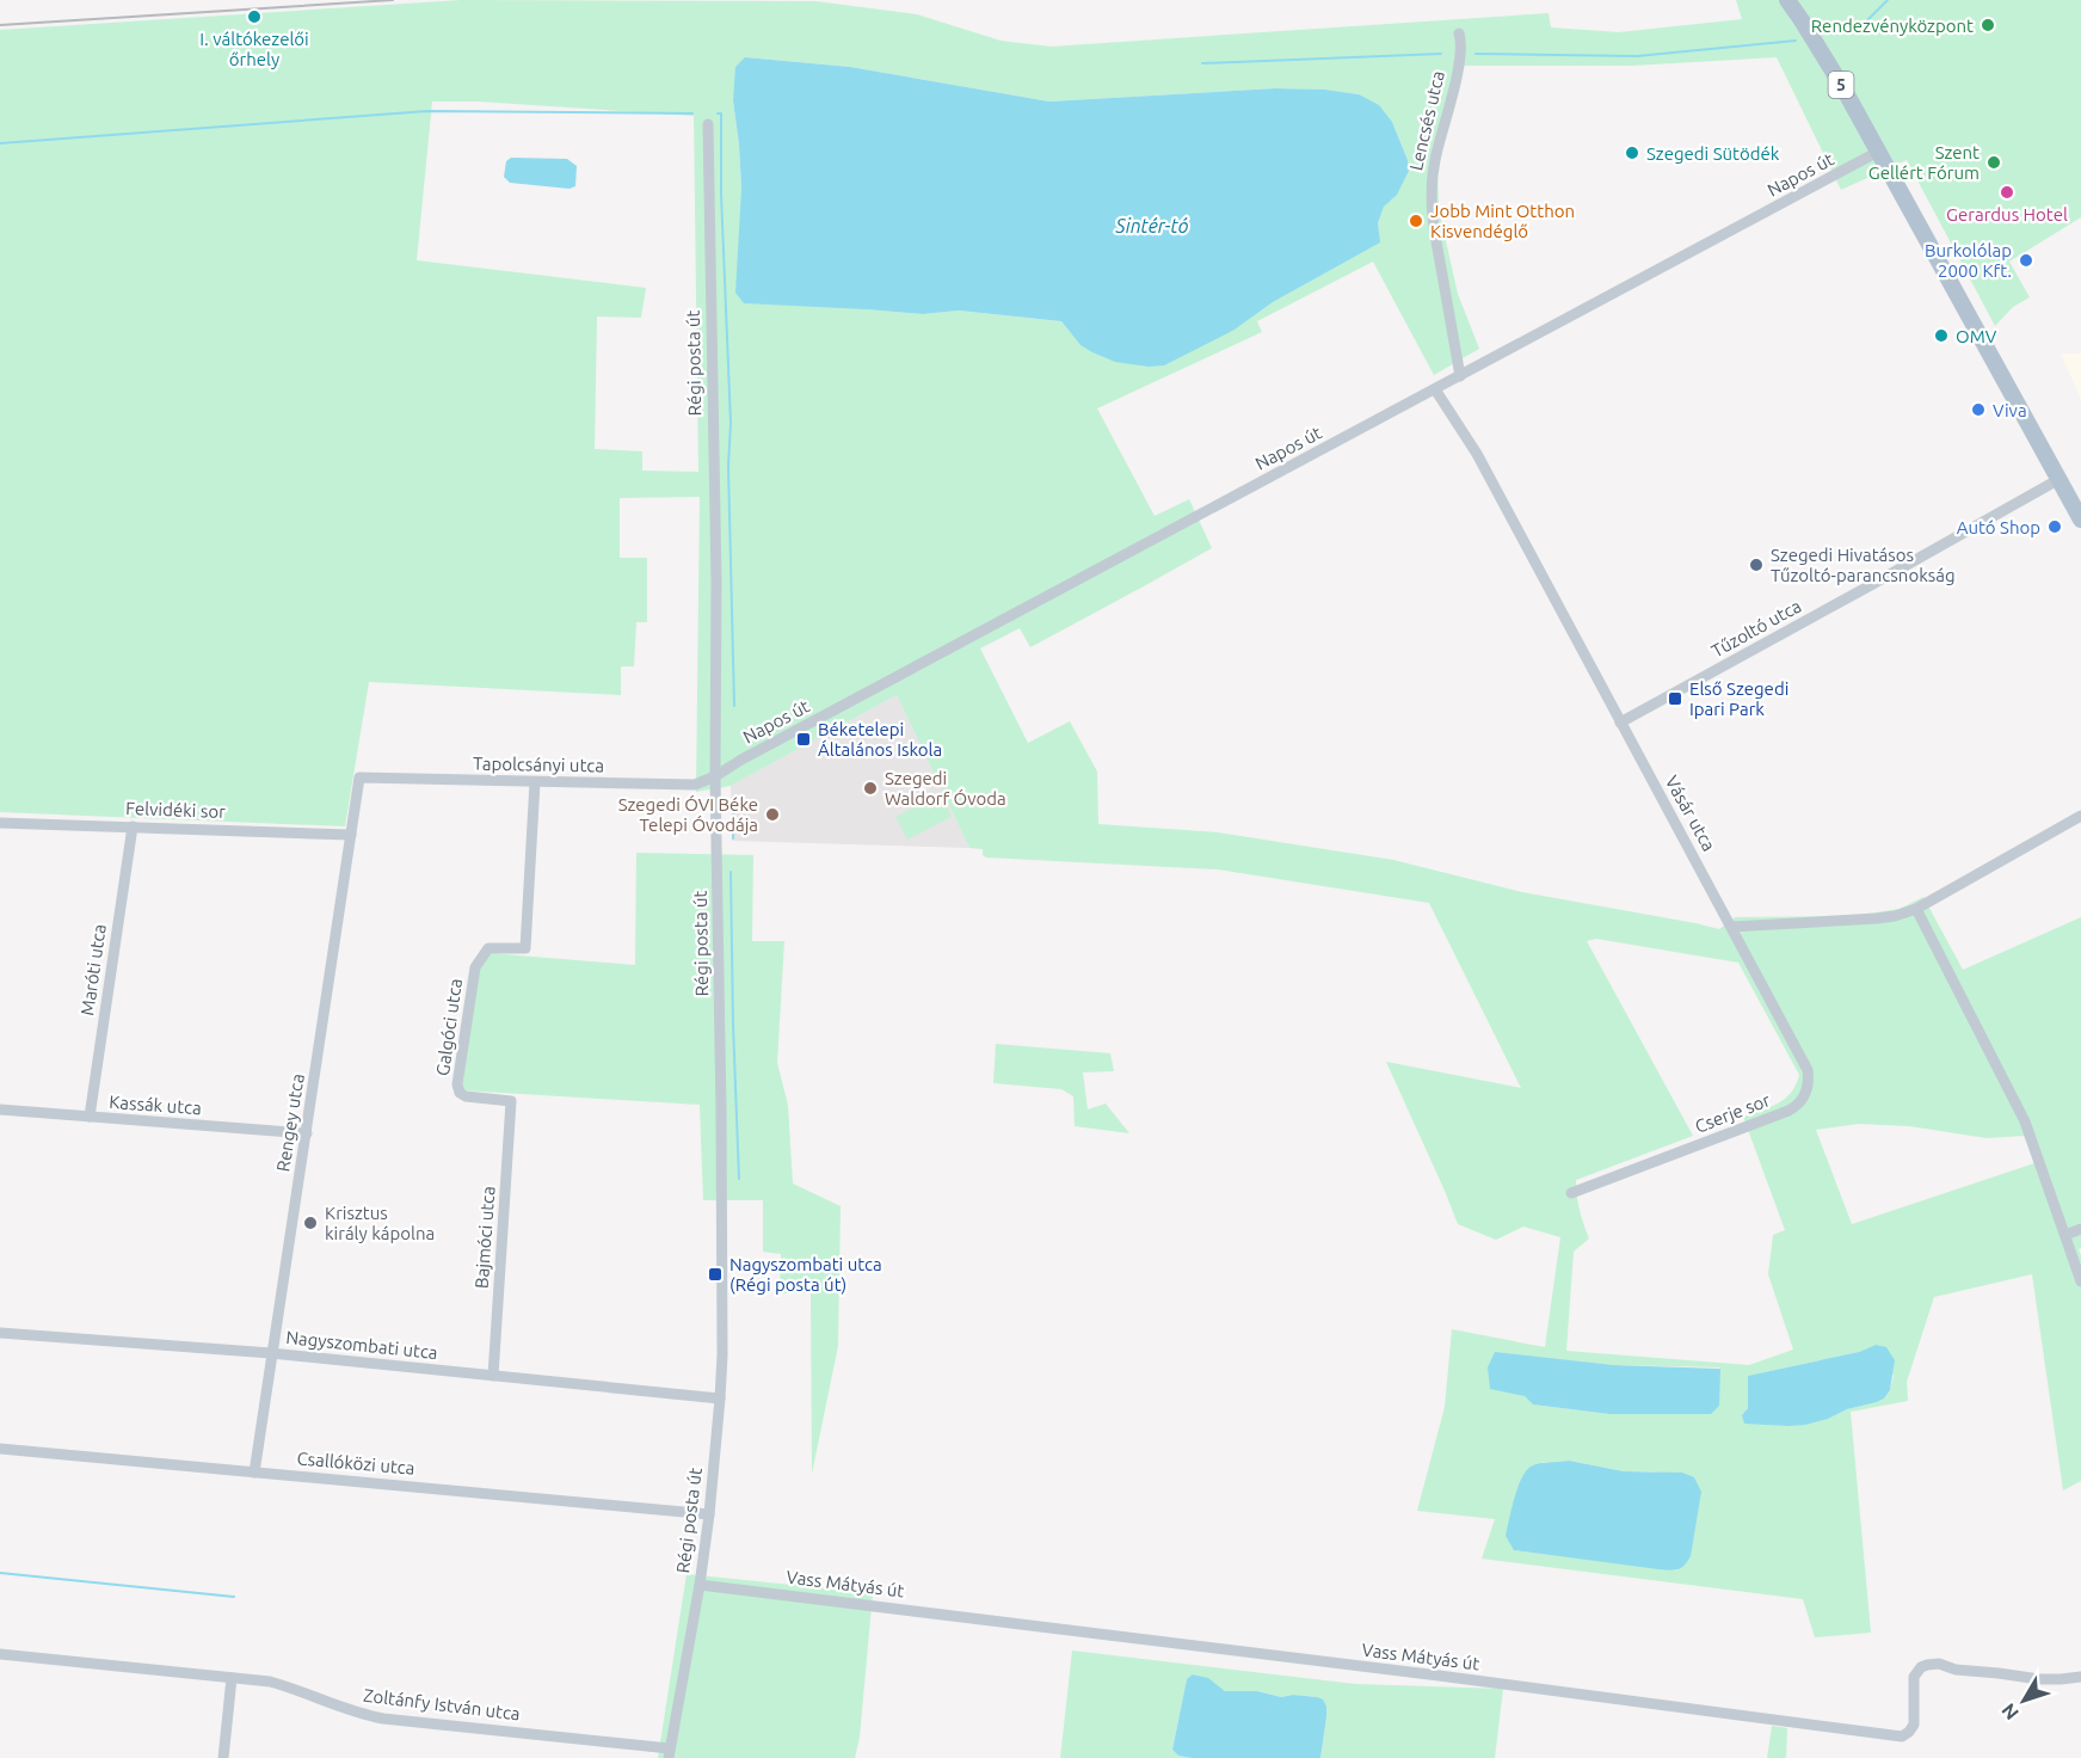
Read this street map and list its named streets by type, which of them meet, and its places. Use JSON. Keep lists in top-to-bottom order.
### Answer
{
  "streets": {
    "main road": ["5"],
    "street": [
      "Lencsés utca",
      "Napos út",
      "Régi posta út",
      "Tűzoltó utca",
      "Tapolcsányi utca",
      "Felvidéki sor",
      "Vásár utca",
      "Maróti utca",
      "Galgóci utca",
      "Kassák utca",
      "Cserje sor",
      "Rengey utca",
      "Bajmóci utca",
      "Nagyszombati utca",
      "Csallóközi utca",
      "Vass Mátyás út",
      "Zoltánfy István utca"
    ]
  },
  "crossings": [
    ["5", "Napos út"],
    ["5", "Tűzoltó utca"],
    ["Lencsés utca", "Napos út"],
    ["Napos út", "Régi posta út"],
    ["Napos út", "Tapolcsányi utca"],
    ["Napos út", "Vásár utca"],
    ["Régi posta út", "Tapolcsányi utca"],
    ["Régi posta út", "Nagyszombati utca"],
    ["Régi posta út", "Csallóközi utca"],
    ["Régi posta út", "Vass Mátyás út"],
    ["Régi posta út", "Zoltánfy István utca"],
    ["Tűzoltó utca", "Vásár utca"],
    ["Tapolcsányi utca", "Galgóci utca"],
    ["Tapolcsányi utca", "Rengey utca"],
    ["Felvidéki sor", "Maróti utca"],
    ["Felvidéki sor", "Rengey utca"],
    ["Vásár utca", "Cserje sor"],
    ["Maróti utca", "Kassák utca"],
    ["Galgóci utca", "Bajmóci utca"],
    ["Kassák utca", "Rengey utca"],
    ["Rengey utca", "Nagyszombati utca"],
    ["Rengey utca", "Csallóközi utca"],
    ["Bajmóci utca", "Nagyszombati utca"]
  ],
  "water": ["Sintér-tó"],
  "places": {
    "other": [
      "I. váltókezelői őrhely",
      "Rendezvényközpont",
      "Szegedi Sütödék",
      "Szent Gellért Fórum",
      "Gerardus Hotel",
      "Jobb Mint Otthon Kisvendéglő",
      "Burkolólap 2000 Kft.",
      "OMV",
      "Viva",
      "Autó Shop",
      "Szegedi Hivatásos Tűzoltó-parancsnokság",
      "Szegedi Waldorf Óvoda",
      "Szegedi ÓVI Béke Telepi Óvodája",
      "Krisztus király kápolna"
    ],
    "transit": ["Első Szegedi Ipari Park", "Béketelepi Általános Iskola", "Nagyszombati utca (Régi posta út)"]
  },
  "north": "bottom left"
}
